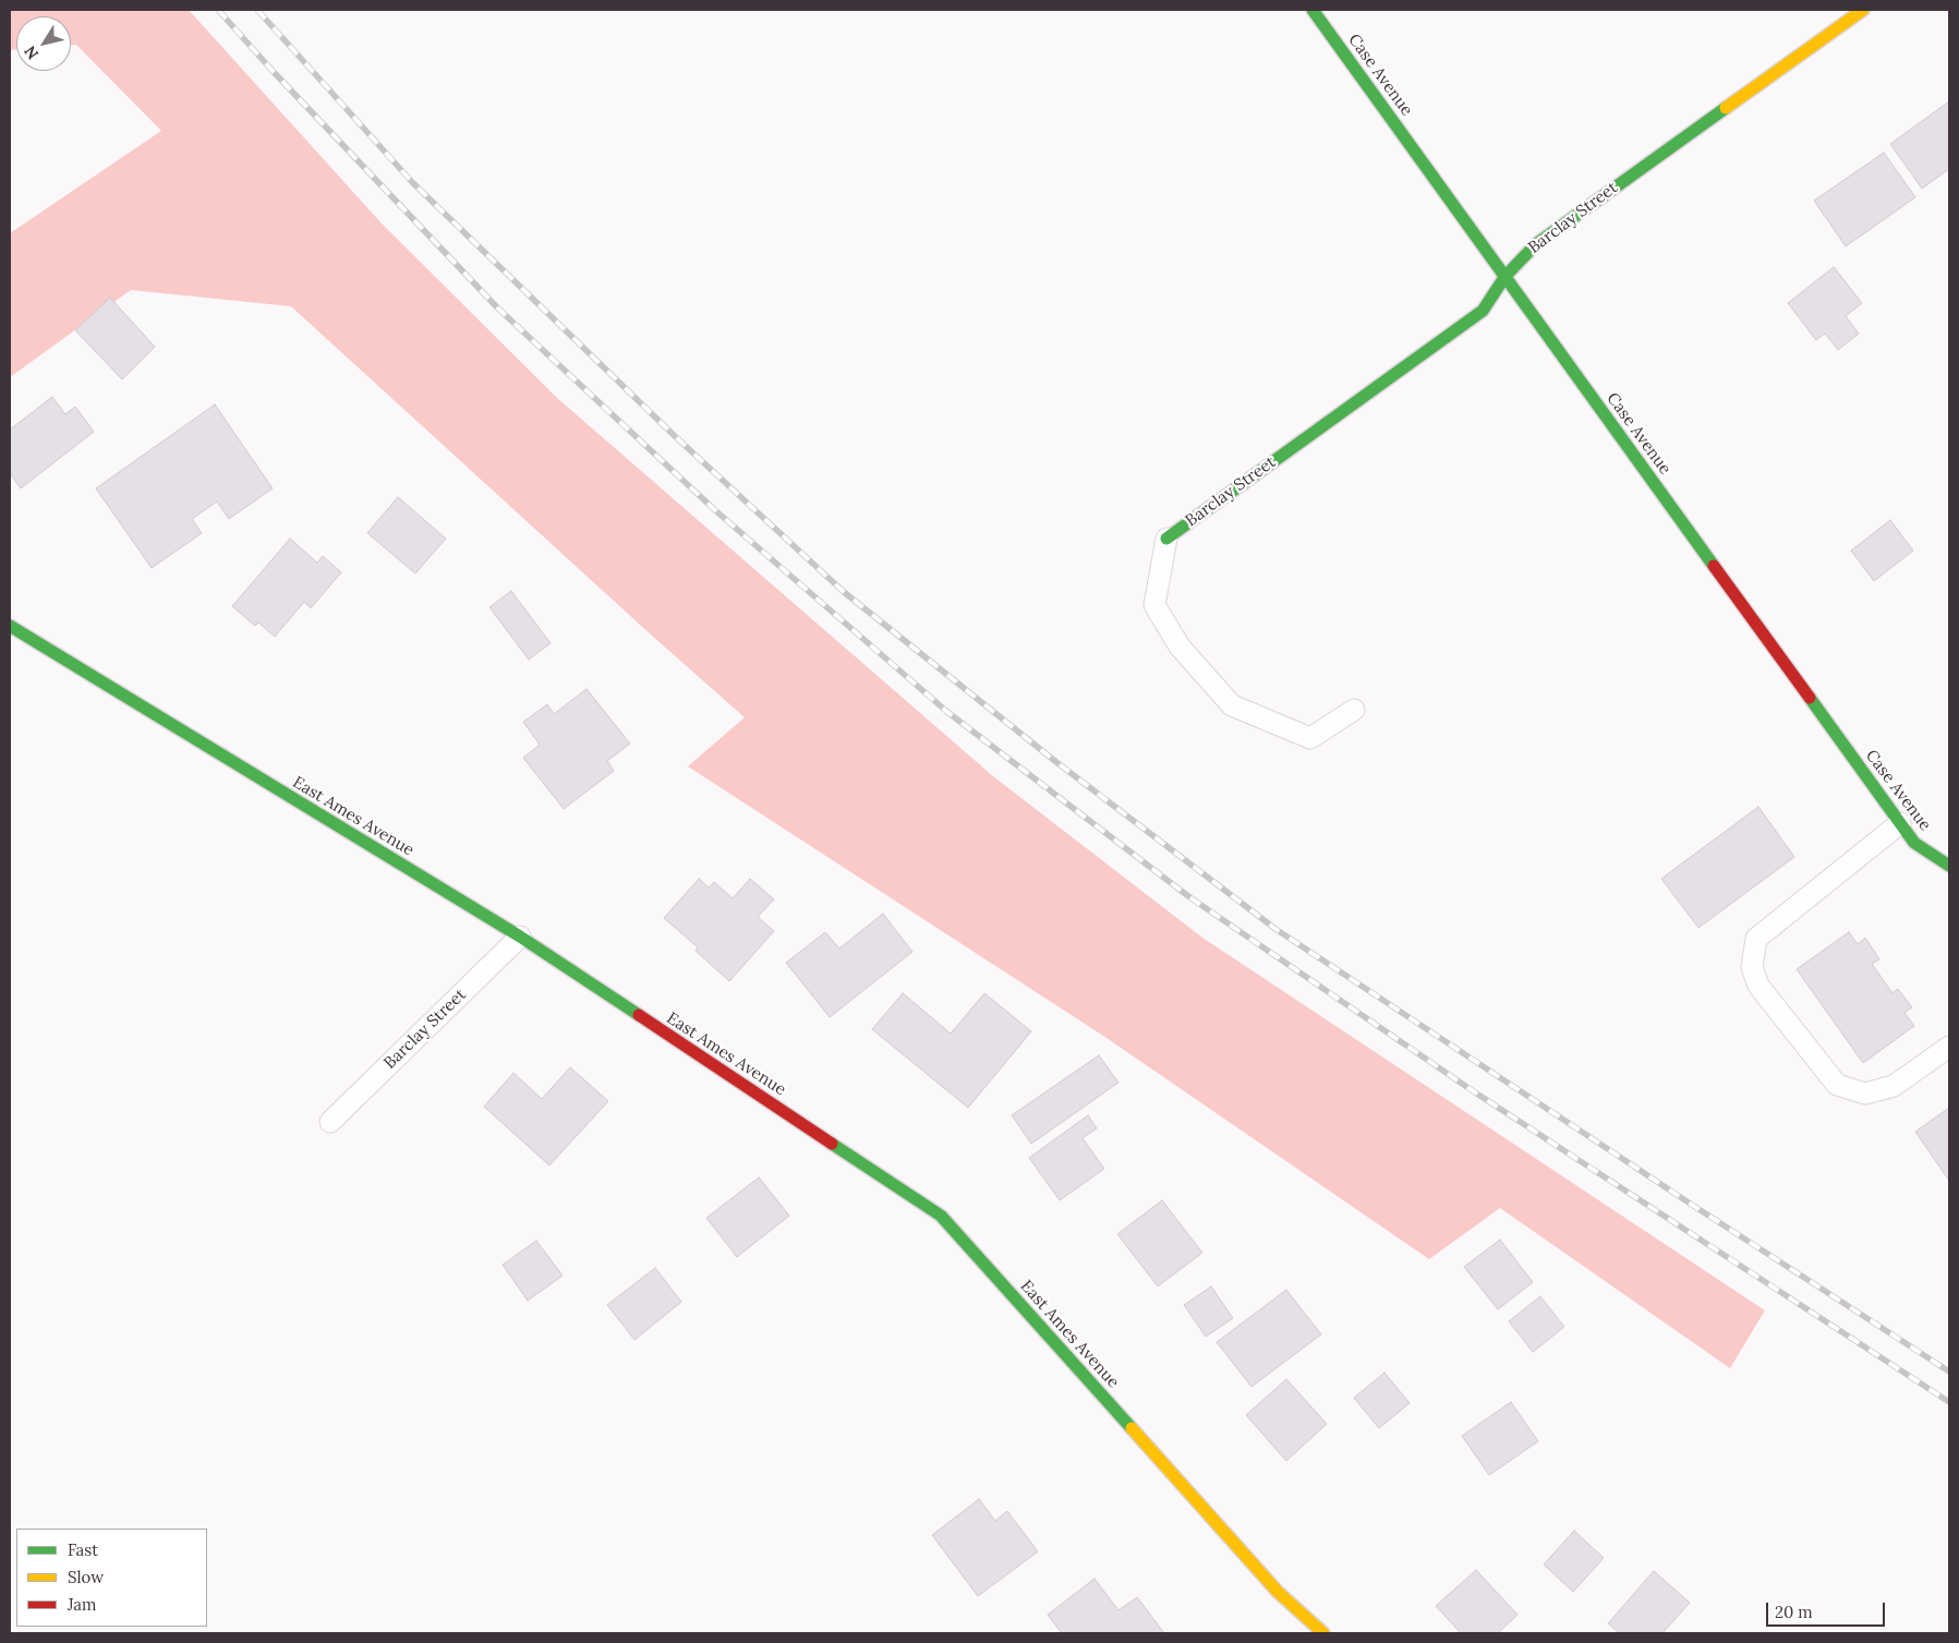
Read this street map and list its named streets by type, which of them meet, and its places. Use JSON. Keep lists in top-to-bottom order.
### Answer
{
  "streets": {
    "street": ["Case Avenue", "Barclay Street", "East Ames Avenue"]
  },
  "crossings": [
    ["Case Avenue", "Barclay Street"],
    ["Barclay Street", "East Ames Avenue"]
  ],
  "legend": ["Fast", "Slow", "Jam"],
  "scale_bar": "20 m",
  "north": "bottom left"
}
